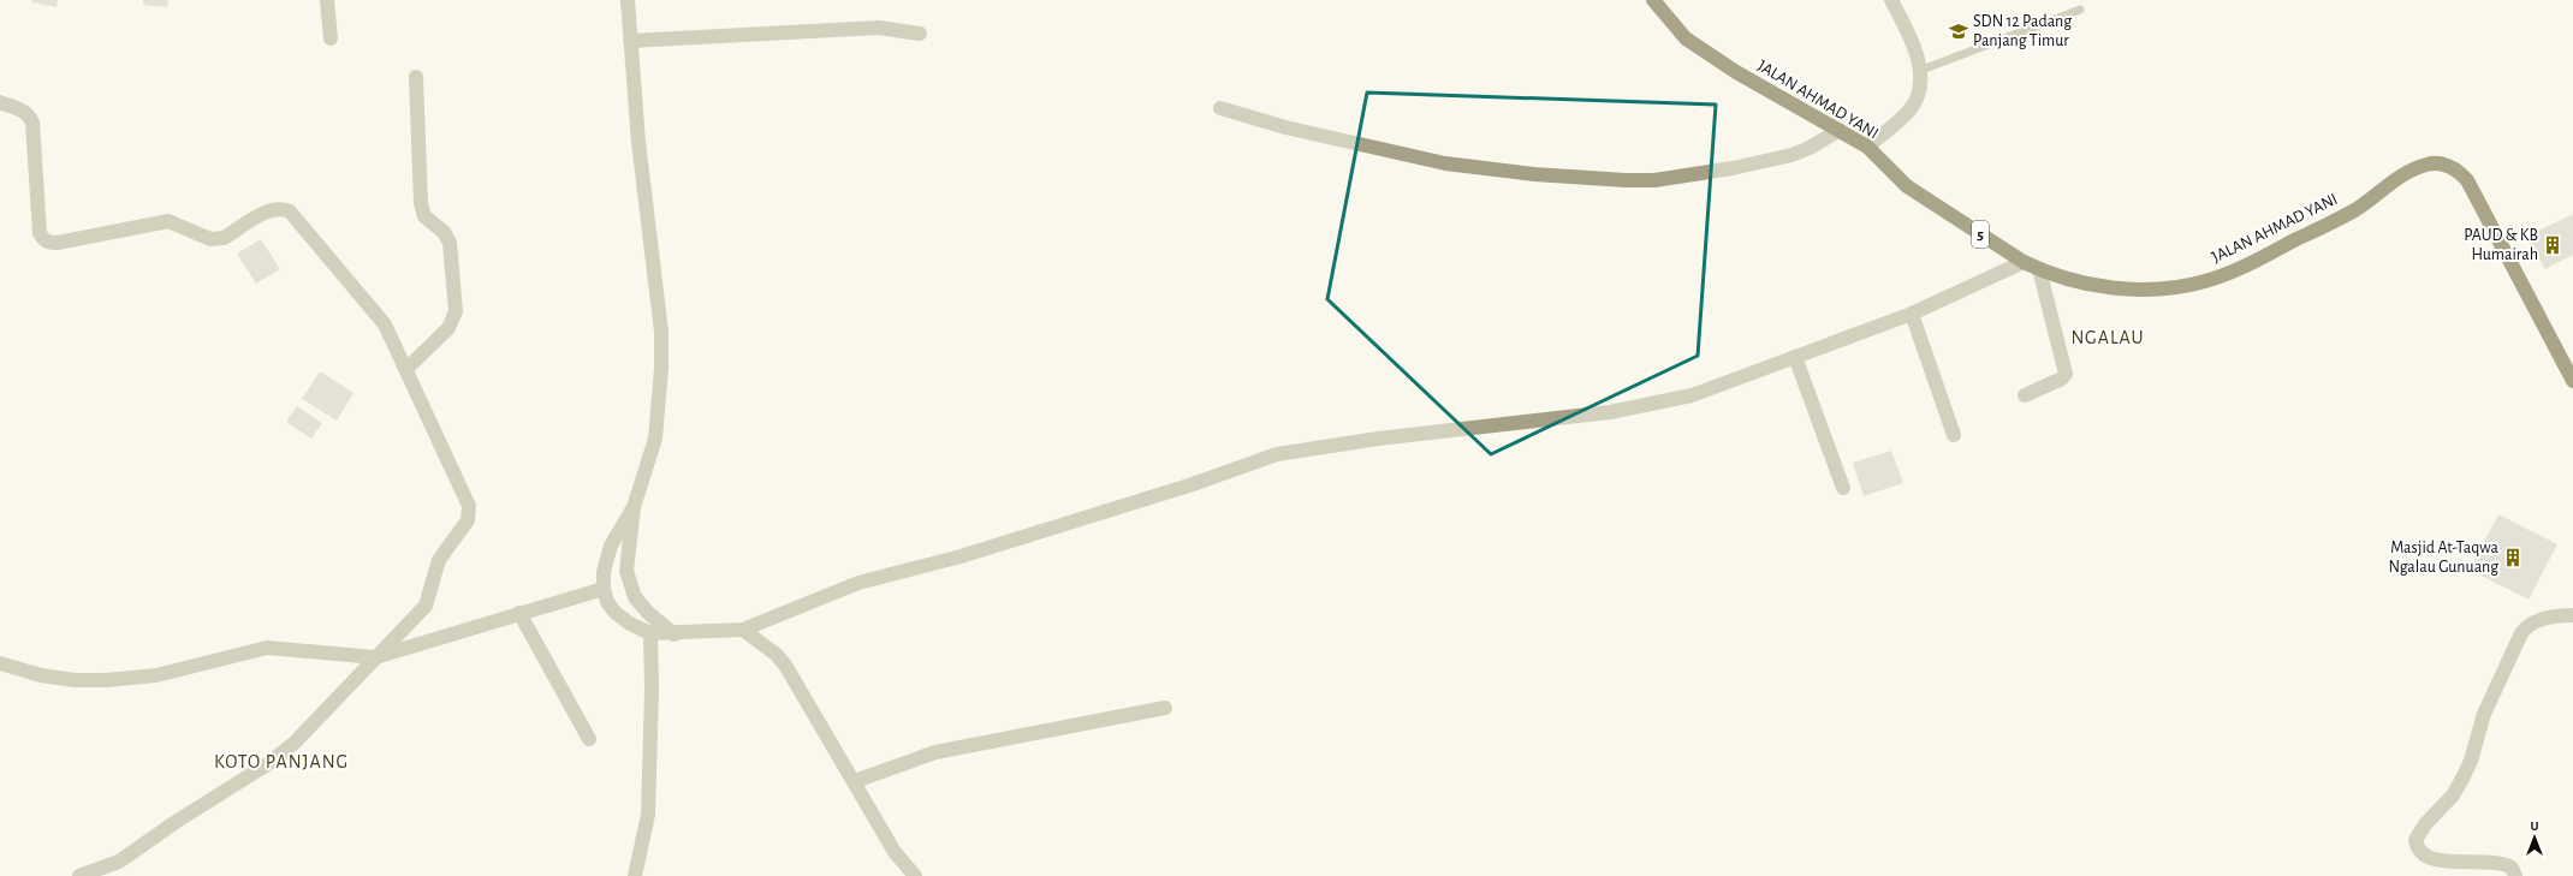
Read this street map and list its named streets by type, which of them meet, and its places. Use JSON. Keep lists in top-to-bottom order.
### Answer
{
  "streets": {
    "highway": ["JALAN AHMAD YANI", "5"]
  },
  "districts": ["NGALAU", "KOTO PANJANG"],
  "places": {
    "school or university": ["SDN 12 Padang Panjang Timur"],
    "building": ["PAUD & KB Humairah", "Masjid At-Taqwa Ngalau Gunuang"]
  },
  "north": "top"
}
